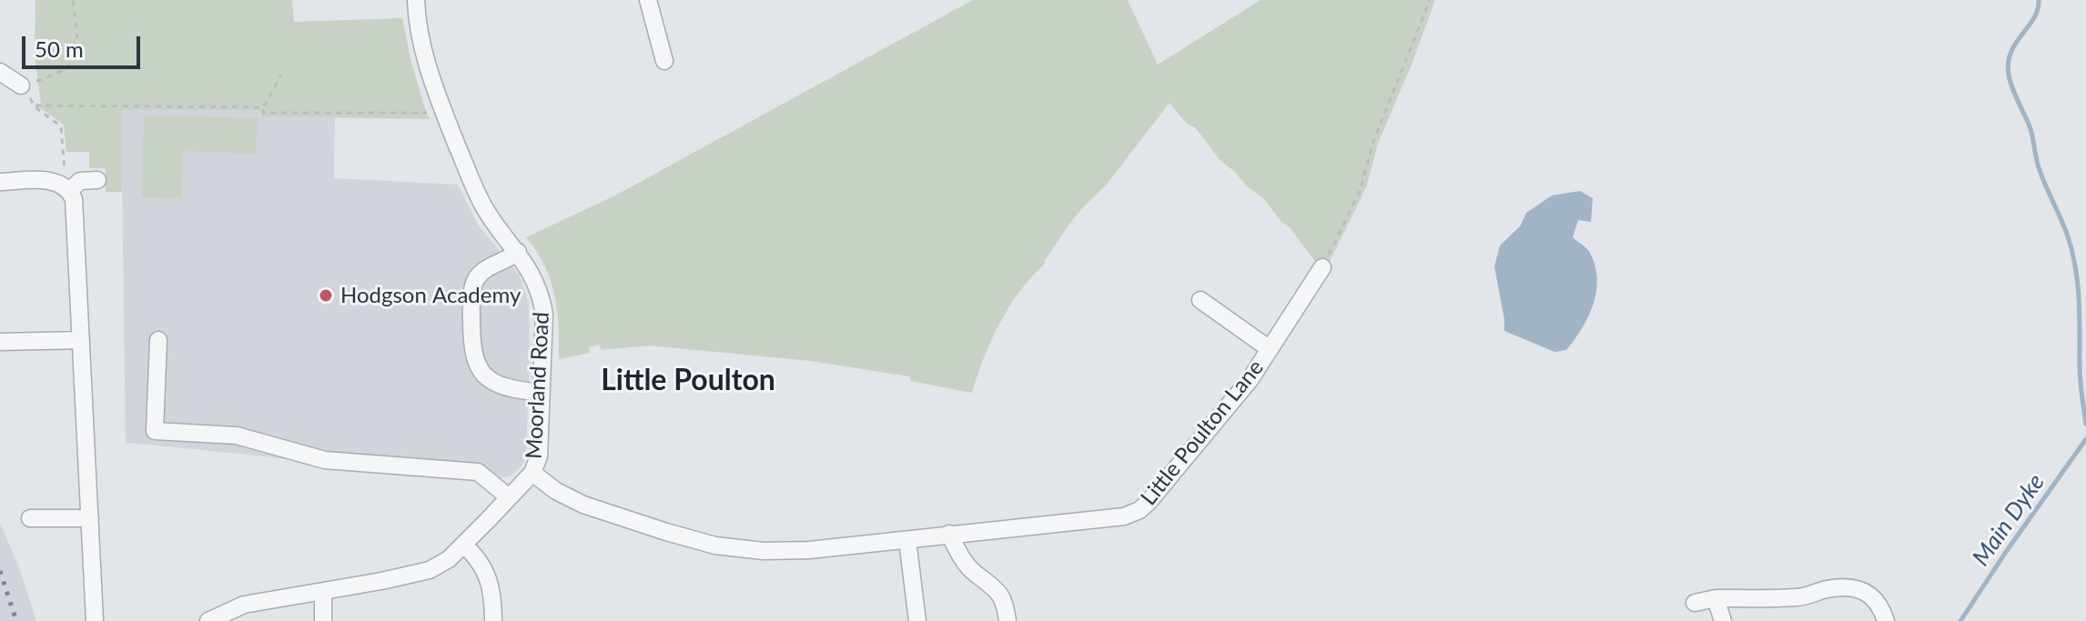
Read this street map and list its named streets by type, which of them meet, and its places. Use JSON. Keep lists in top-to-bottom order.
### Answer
{
  "streets": {
    "street": ["Moorland Road", "Little Poulton Lane"]
  },
  "crossings": [
    ["Moorland Road", "Little Poulton Lane"]
  ],
  "districts": ["Little Poulton"],
  "water": ["Main Dyke"],
  "places": ["Hodgson Academy"],
  "scale_bar": "50 m"
}
